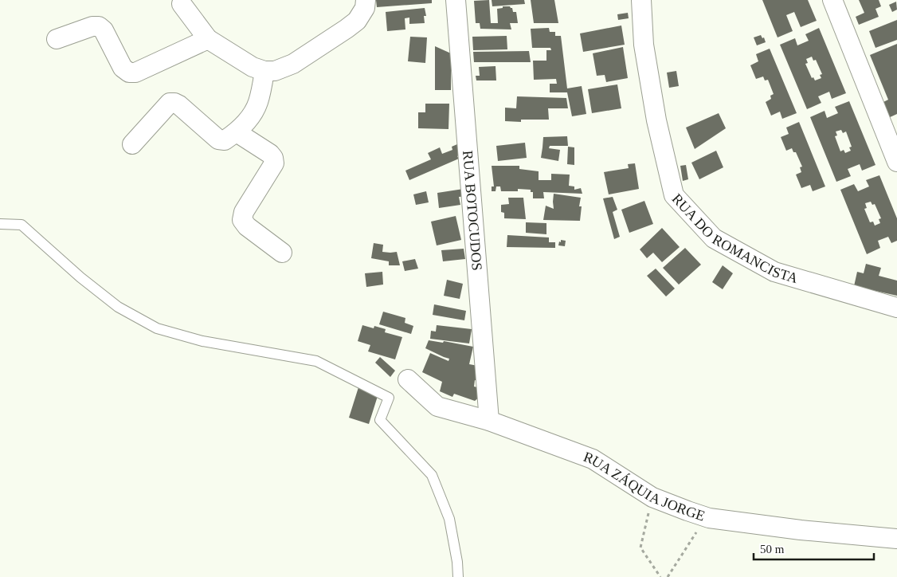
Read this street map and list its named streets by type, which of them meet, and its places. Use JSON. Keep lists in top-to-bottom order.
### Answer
{
  "streets": {
    "street": ["RUA BOTOCUDOS", "RUA DO ROMANCISTA", "RUA ZÁQUIA JORGE"]
  },
  "crossings": [
    ["RUA BOTOCUDOS", "RUA ZÁQUIA JORGE"]
  ],
  "scale_bar": "50 m"
}
